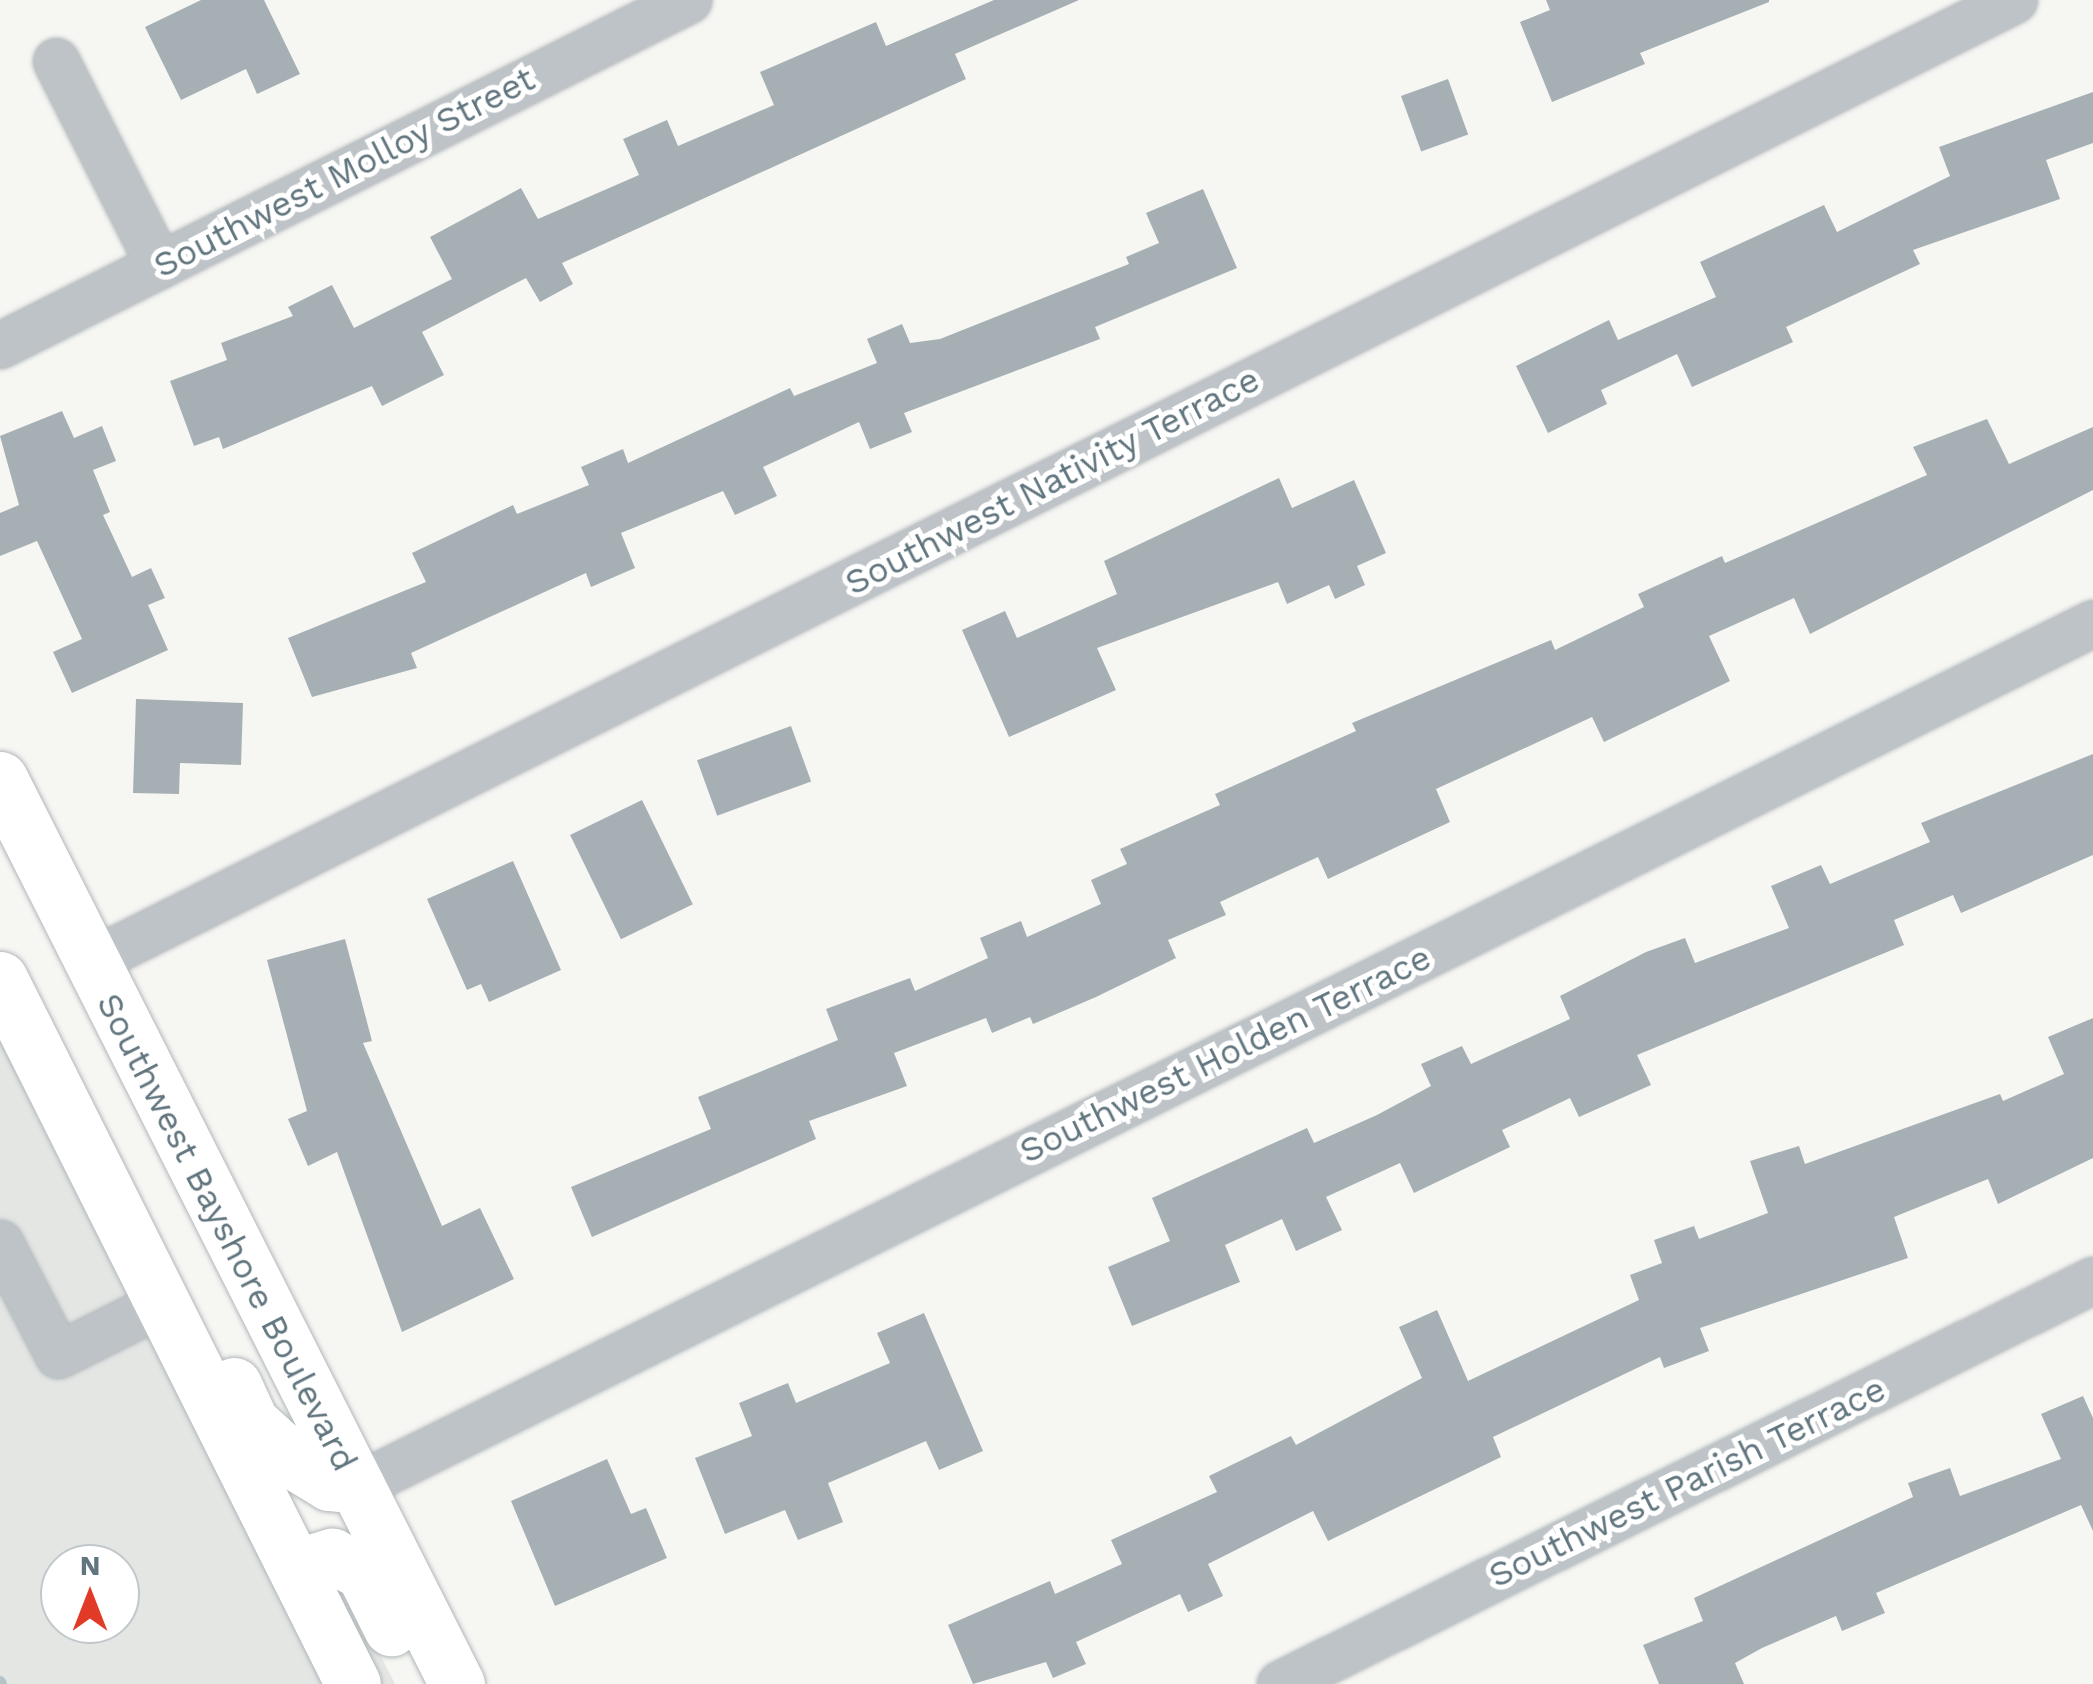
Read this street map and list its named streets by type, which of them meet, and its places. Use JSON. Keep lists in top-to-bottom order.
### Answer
{
  "streets": {
    "main road": ["Southwest Bayshore Boulevard"],
    "street": [
      "Southwest Molloy Street",
      "Southwest Nativity Terrace",
      "Southwest Holden Terrace",
      "Southwest Parish Terrace"
    ]
  },
  "crossings": [
    ["Southwest Nativity Terrace", "Southwest Bayshore Boulevard"],
    ["Southwest Holden Terrace", "Southwest Bayshore Boulevard"]
  ],
  "north": "top"
}
